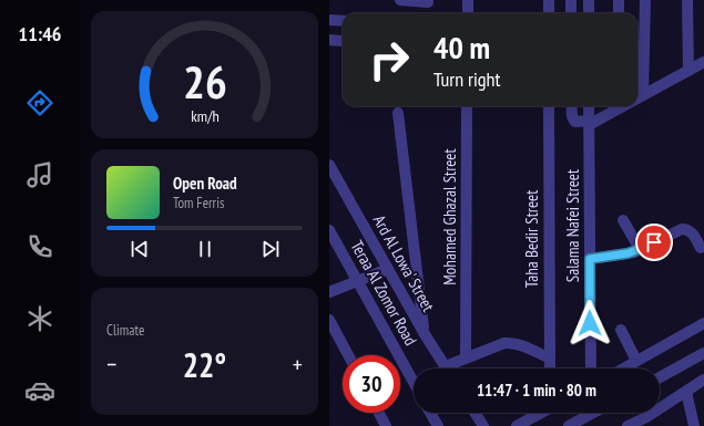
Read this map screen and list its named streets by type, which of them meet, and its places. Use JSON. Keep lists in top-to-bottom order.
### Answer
{
  "streets": {
    "street": [
      "Mohamed Ghazal Street",
      "Salama Nafei Street",
      "Taha Bedir Street",
      "Ard Al Lowa' Street",
      "Teraa Al Zomor Road"
    ]
  },
  "page": {
    "tabs": "11:46",
    "turn": ["40 m", "Turn right"],
    "song": ["Open Road", "Tom Ferris"],
    "tile": "Climate",
    "heat": ["−", "22°", "+"],
    "limit": "30",
    "trip": "11:47 · 1 min · 80 m",
    "gauge": ["26", "km/h"]
  }
}
